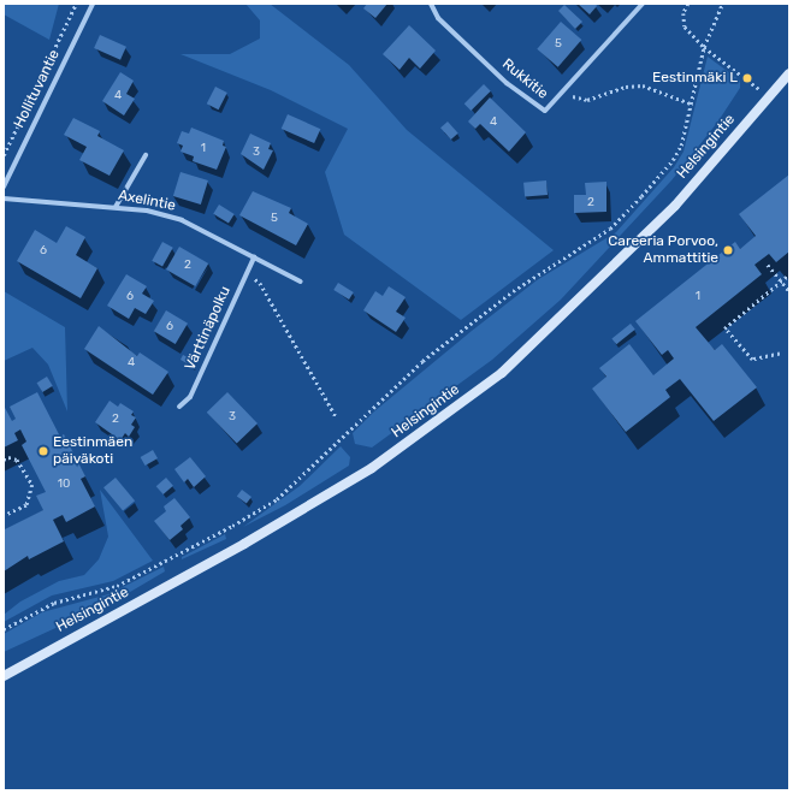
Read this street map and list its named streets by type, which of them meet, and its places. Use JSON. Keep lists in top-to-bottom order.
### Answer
{
  "streets": {
    "main road": ["Helsingintie"],
    "street": [
      "Rukkitie",
      "Hollituvantie",
      "Axelintie",
      "Värttinäpolku"
    ]
  },
  "crossings": [
    ["Axelintie", "Värttinäpolku"]
  ],
  "places": ["Eestinmäki L", "Careeria Porvoo, Ammattitie", "Eestinmäen päiväkoti"],
  "house_numbers": [
    "5",
    "4",
    "4",
    "1",
    "3",
    "2",
    "5",
    "6",
    "2",
    "6",
    "1",
    "6",
    "4",
    "3",
    "2",
    "10"
  ]
}
